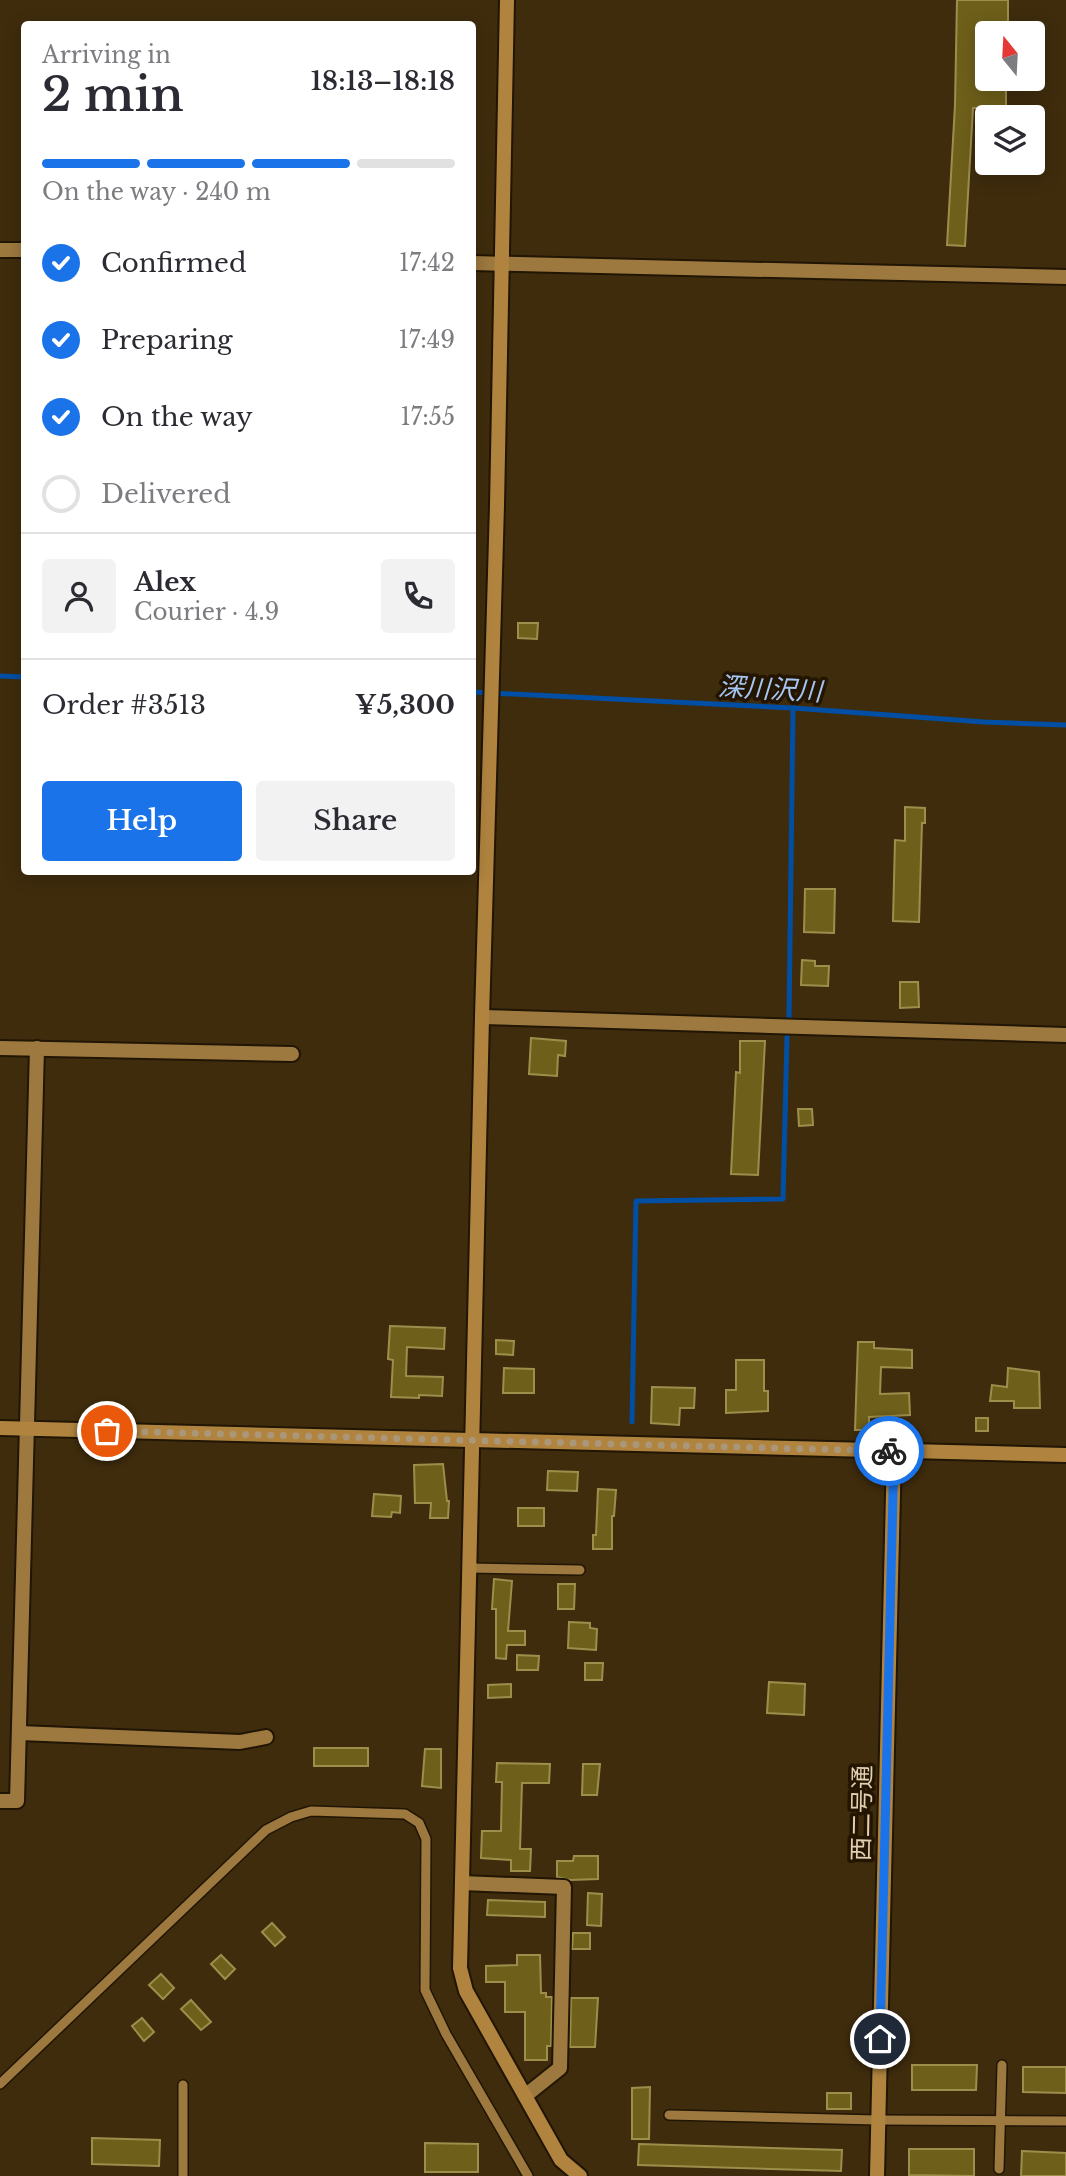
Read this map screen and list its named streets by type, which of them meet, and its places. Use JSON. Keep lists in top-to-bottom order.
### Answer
{
  "streets": {
    "street": ["西二号通"]
  },
  "water": ["深川沢川"],
  "north": "top",
  "page": {
    "heading": ["2 min", "Arriving in", "18:13–18:18"],
    "panel": [
      "Alex",
      "Courier · 4.9",
      "Order #3513",
      "¥5,300"
    ],
    "bar": "On the way · 240 m",
    "list": [
      ["Confirmed", "17:42"],
      ["Preparing", "17:49"],
      ["On the way", "17:55"],
      "Delivered"
    ],
    "buttons": ["Help", "Share"]
  }
}
